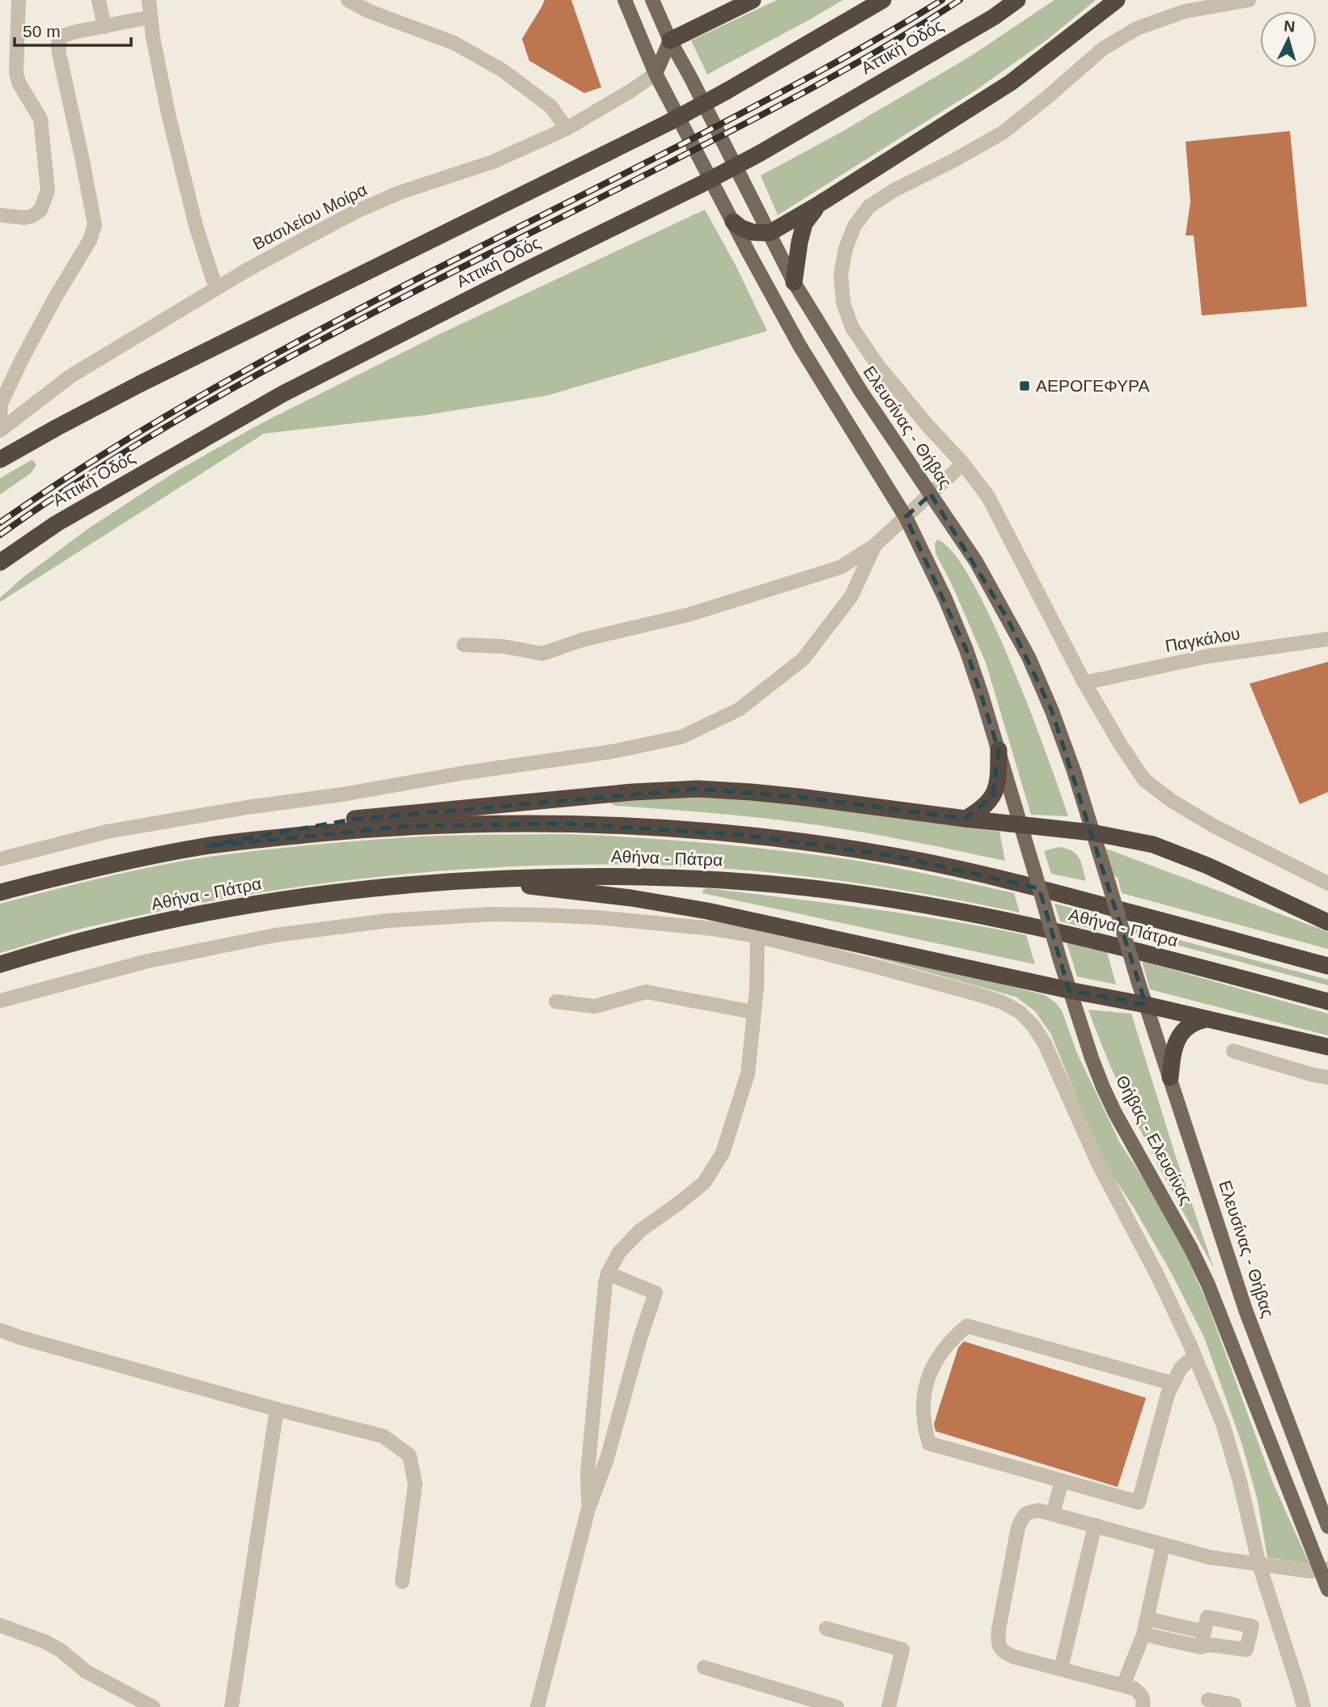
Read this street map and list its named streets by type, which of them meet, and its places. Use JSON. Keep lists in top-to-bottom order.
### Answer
{
  "streets": {
    "highway": ["Αττική Οδός", "Αθήνα - Πάτρα"],
    "main road": ["Ελευσίνας - Θήβας", "Θήβας - Ελευσίνας"],
    "street": ["Βασιλείου Μοίρα", "Παγκάλου"]
  },
  "places": {
    "transit": ["ΑΕΡΟΓΕΦΥΡΑ"]
  },
  "scale_bar": "50 m",
  "north": "top"
}
